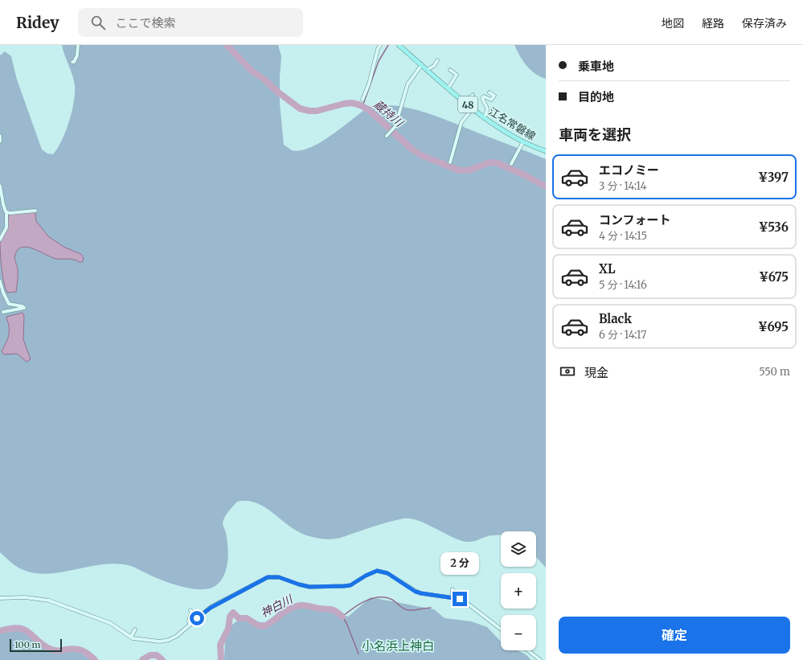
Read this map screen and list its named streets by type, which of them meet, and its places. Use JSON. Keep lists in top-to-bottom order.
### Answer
{
  "streets": {
    "main road": ["48", "江名常磐線"]
  },
  "districts": ["小名浜上神白"],
  "water": ["蔵持川", "神白川"],
  "scale_bar": "100 m",
  "page": {
    "header": "Ridey",
    "search": "ここで検索",
    "nav": ["地図", "経路", "保存済み"],
    "banner": ["乗車地", "目的地"],
    "heading": "車両を選択",
    "list": [
      {
        "name": "エコノミー",
        "note": "3 分 · 14:14",
        "value": "¥397"
      },
      {
        "name": "コンフォート",
        "note": "4 分 · 14:15",
        "value": "¥536"
      },
      {
        "name": "XL",
        "note": "5 分 · 14:16",
        "value": "¥675"
      },
      {
        "name": "Black",
        "note": "6 分 · 14:17",
        "value": "¥695"
      }
    ],
    "pay": ["現金", "550 m"],
    "map_buttons": ["+", "−"],
    "bubble": "2 分",
    "buttons": "確定",
    "scale": "100 m"
  }
}
